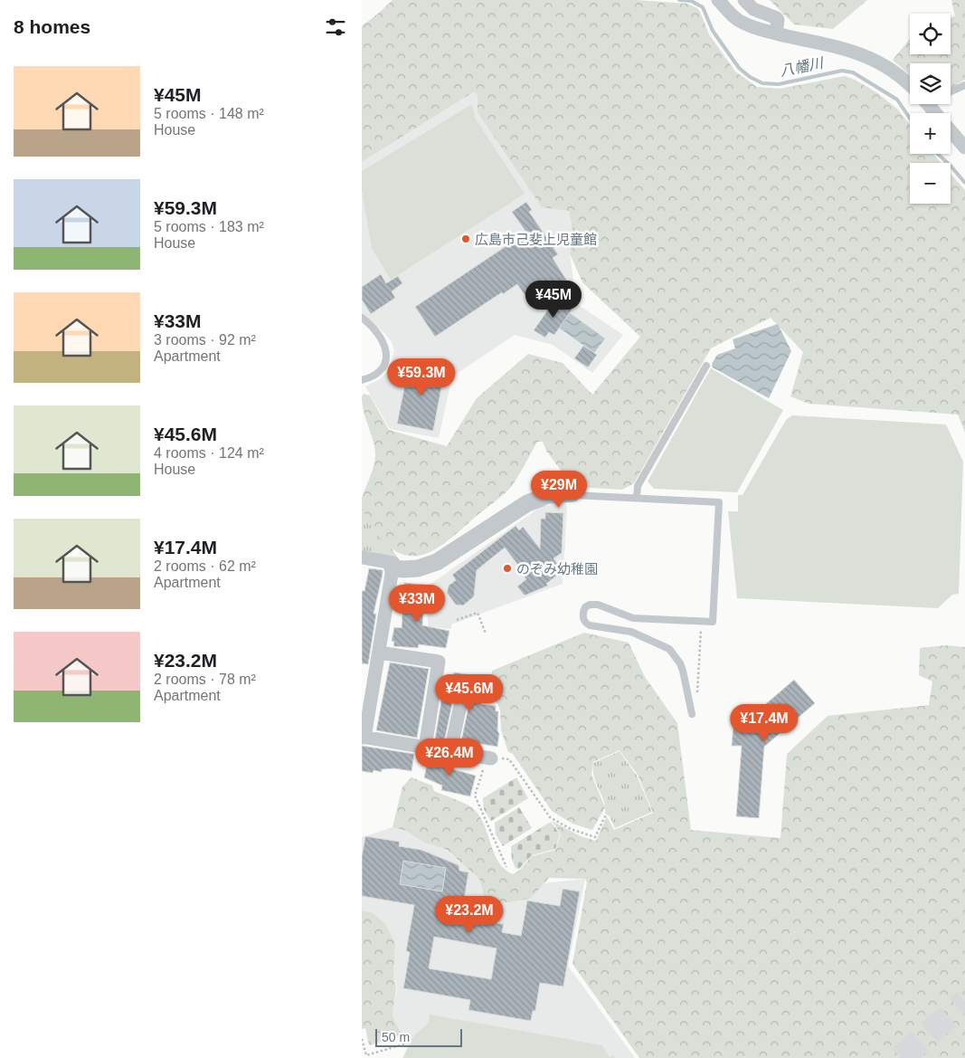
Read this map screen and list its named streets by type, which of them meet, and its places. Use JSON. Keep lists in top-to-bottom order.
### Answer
{
  "water": ["八幡川"],
  "places": ["広島市己斐上児童館", "のぞみ幼稚園"],
  "scale_bar": "50 m",
  "page": {
    "heading": "8 homes",
    "map_buttons": ["+", "−"],
    "list": [
      {
        "name": "¥45M",
        "note": "5 rooms · 148 m² · House"
      },
      {
        "name": "¥59.3M",
        "note": "5 rooms · 183 m² · House"
      },
      {
        "name": "¥33M",
        "note": "3 rooms · 92 m² · Apartment"
      },
      {
        "name": "¥45.6M",
        "note": "4 rooms · 124 m² · House"
      },
      {
        "name": "¥17.4M",
        "note": "2 rooms · 62 m² · Apartment"
      },
      {
        "name": "¥23.2M",
        "note": "2 rooms · 78 m² · Apartment"
      }
    ],
    "price": [
      "¥45M",
      "¥59.3M",
      "¥29M",
      "¥33M",
      "¥45.6M",
      "¥17.4M",
      "¥26.4M",
      "¥23.2M"
    ],
    "scale": "50 m"
  }
}
